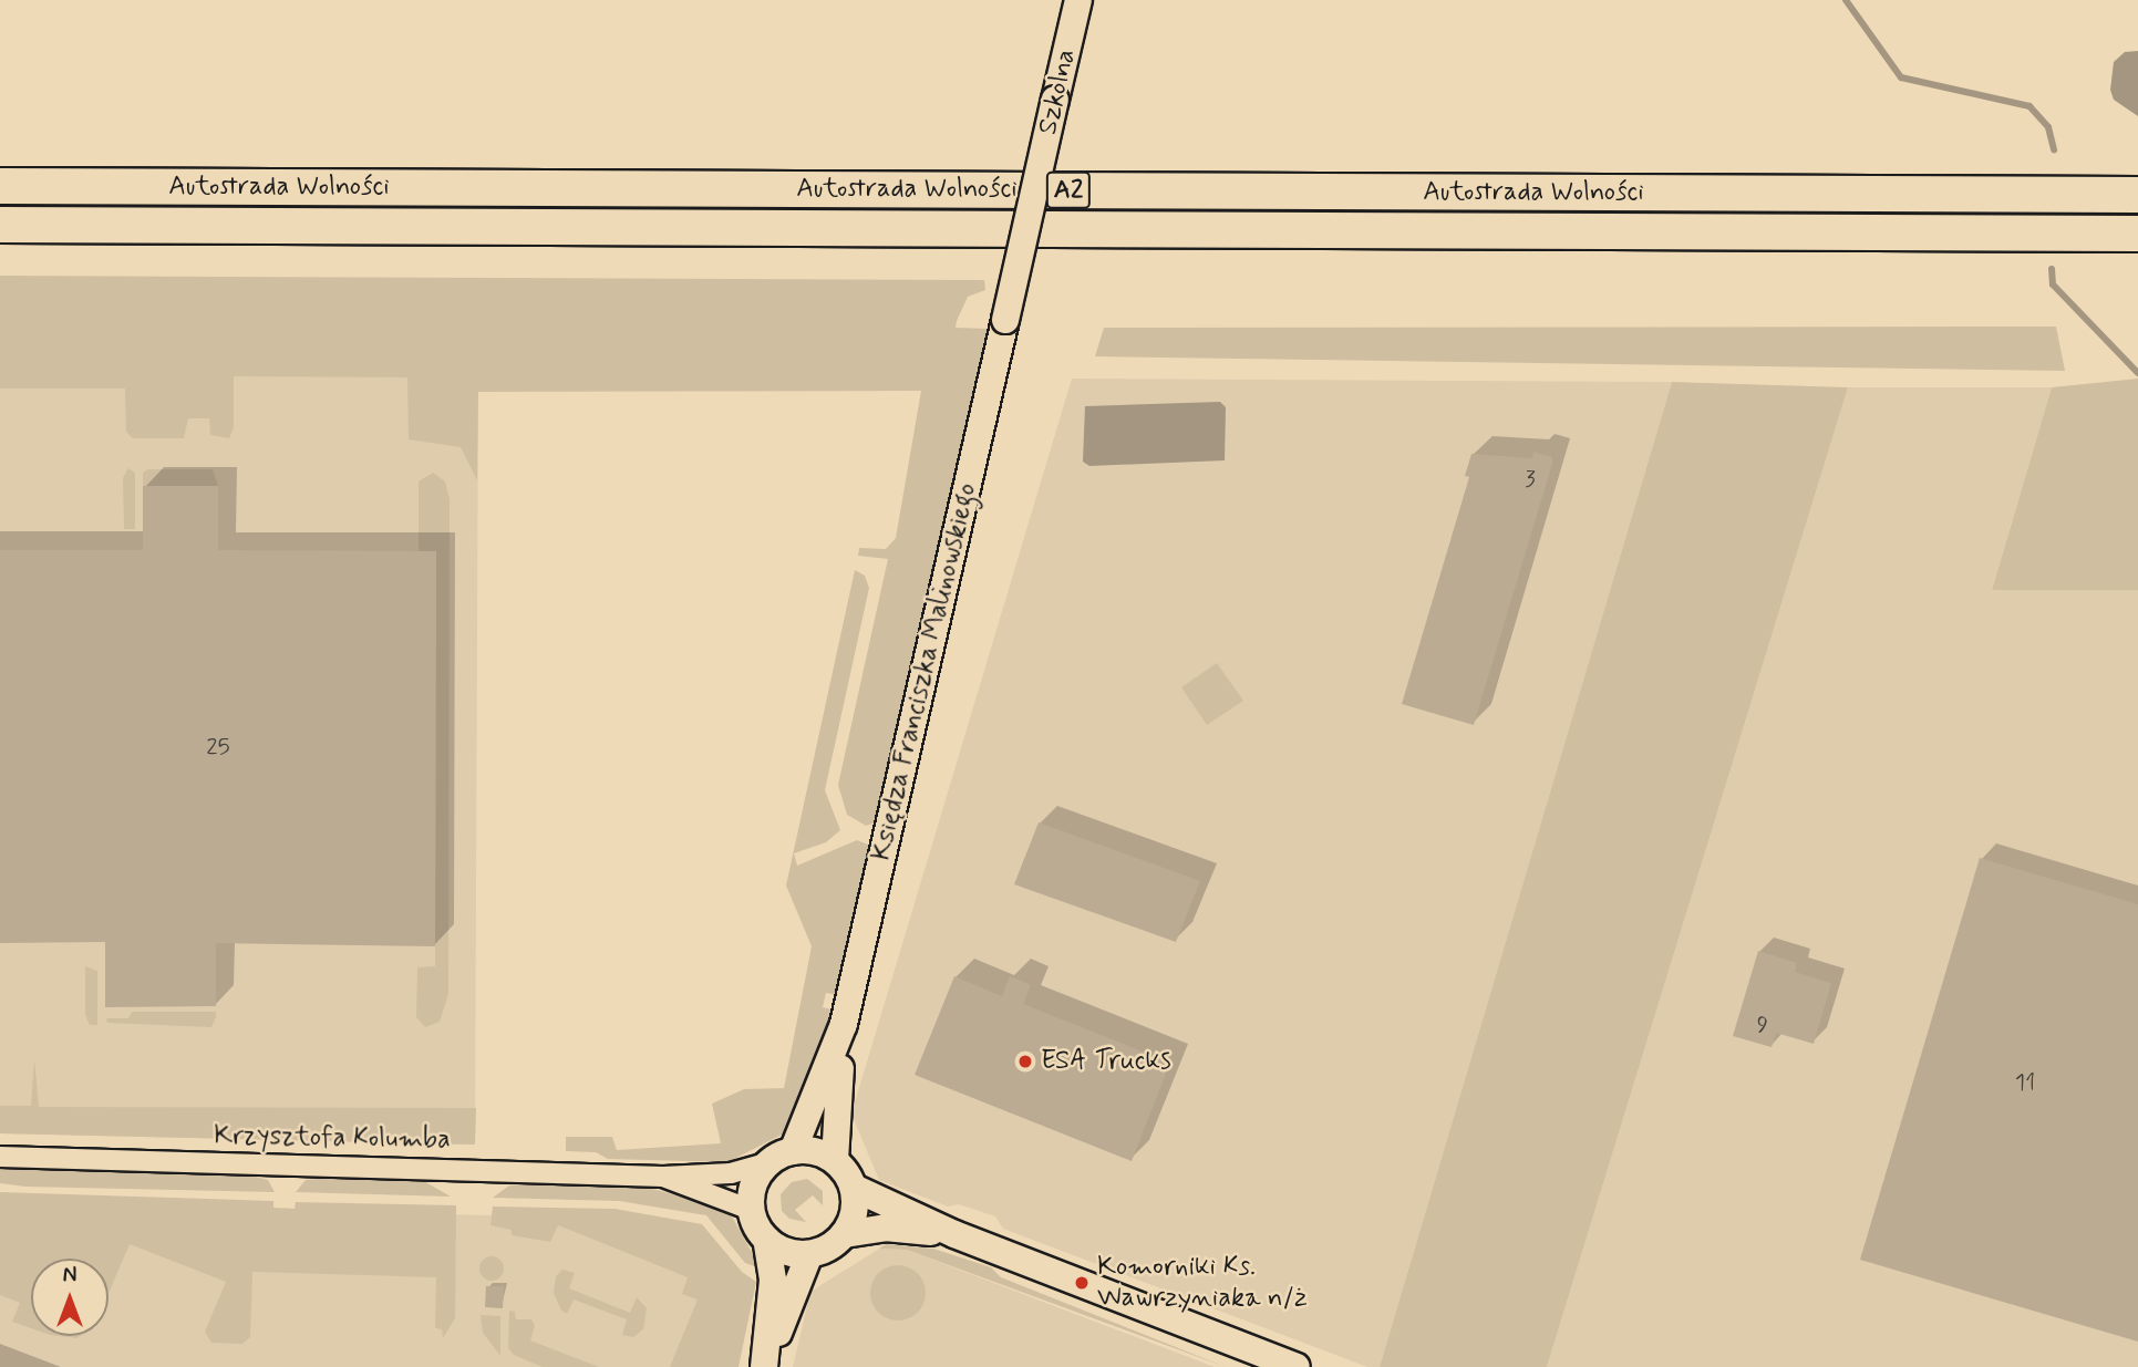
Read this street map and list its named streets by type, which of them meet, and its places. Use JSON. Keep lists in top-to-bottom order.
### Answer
{
  "streets": {
    "highway": ["Autostrada Wolności", "A2"],
    "street": ["Szkolna", "Księdza Franciszka Malinowskiego", "Krzysztofa Kolumba"]
  },
  "crossings": [
    ["Szkolna", "Księdza Franciszka Malinowskiego"],
    ["Księdza Franciszka Malinowskiego", "Krzysztofa Kolumba"]
  ],
  "places": ["ESA Trucks", "Komorniki Ks. Wawrzyniaka n/ż"],
  "house_numbers": [
    "3",
    "25",
    "9",
    "11"
  ],
  "north": "top"
}
